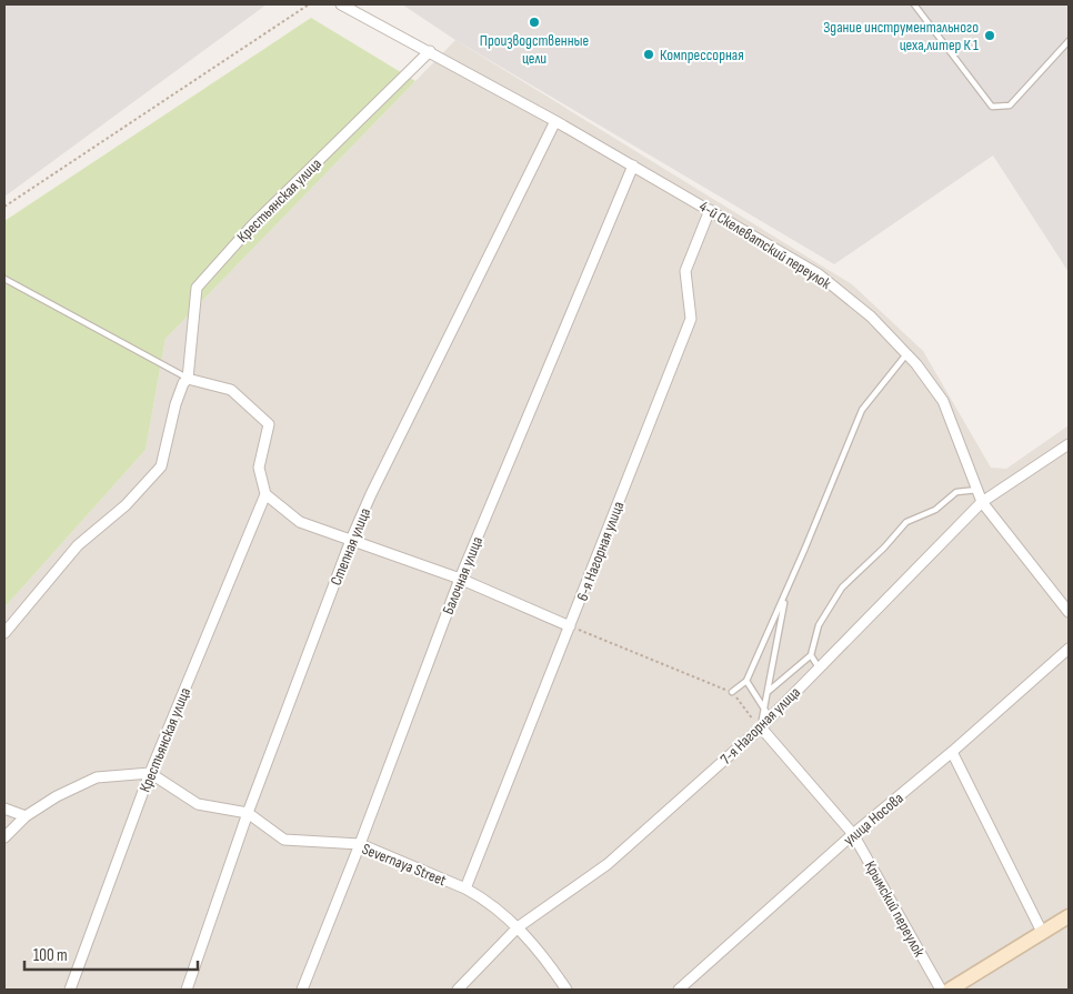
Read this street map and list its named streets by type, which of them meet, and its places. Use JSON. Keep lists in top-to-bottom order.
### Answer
{
  "streets": {
    "street": [
      "Крестьянская улица",
      "4-й Скелеватский переулок",
      "Степная улица",
      "6-я Нагорная улица",
      "Балочная улица",
      "7-я Нагорная улица",
      "улица Носова",
      "Severnaya Street",
      "Крымский переулок"
    ]
  },
  "crossings": [
    ["Крестьянская улица", "4-й Скелеватский переулок"],
    ["Крестьянская улица", "Severnaya Street"],
    ["4-й Скелеватский переулок", "Степная улица"],
    ["4-й Скелеватский переулок", "6-я Нагорная улица"],
    ["4-й Скелеватский переулок", "Балочная улица"],
    ["4-й Скелеватский переулок", "7-я Нагорная улица"],
    ["Степная улица", "Severnaya Street"],
    ["6-я Нагорная улица", "Severnaya Street"],
    ["Балочная улица", "Severnaya Street"],
    ["7-я Нагорная улица", "Severnaya Street"],
    ["7-я Нагорная улица", "Крымский переулок"],
    ["улица Носова", "Крымский переулок"]
  ],
  "places": ["Производственные цели", "Здание инструментального цеха,литер К 1", "Компрессорная"],
  "scale_bar": "100 m"
}
